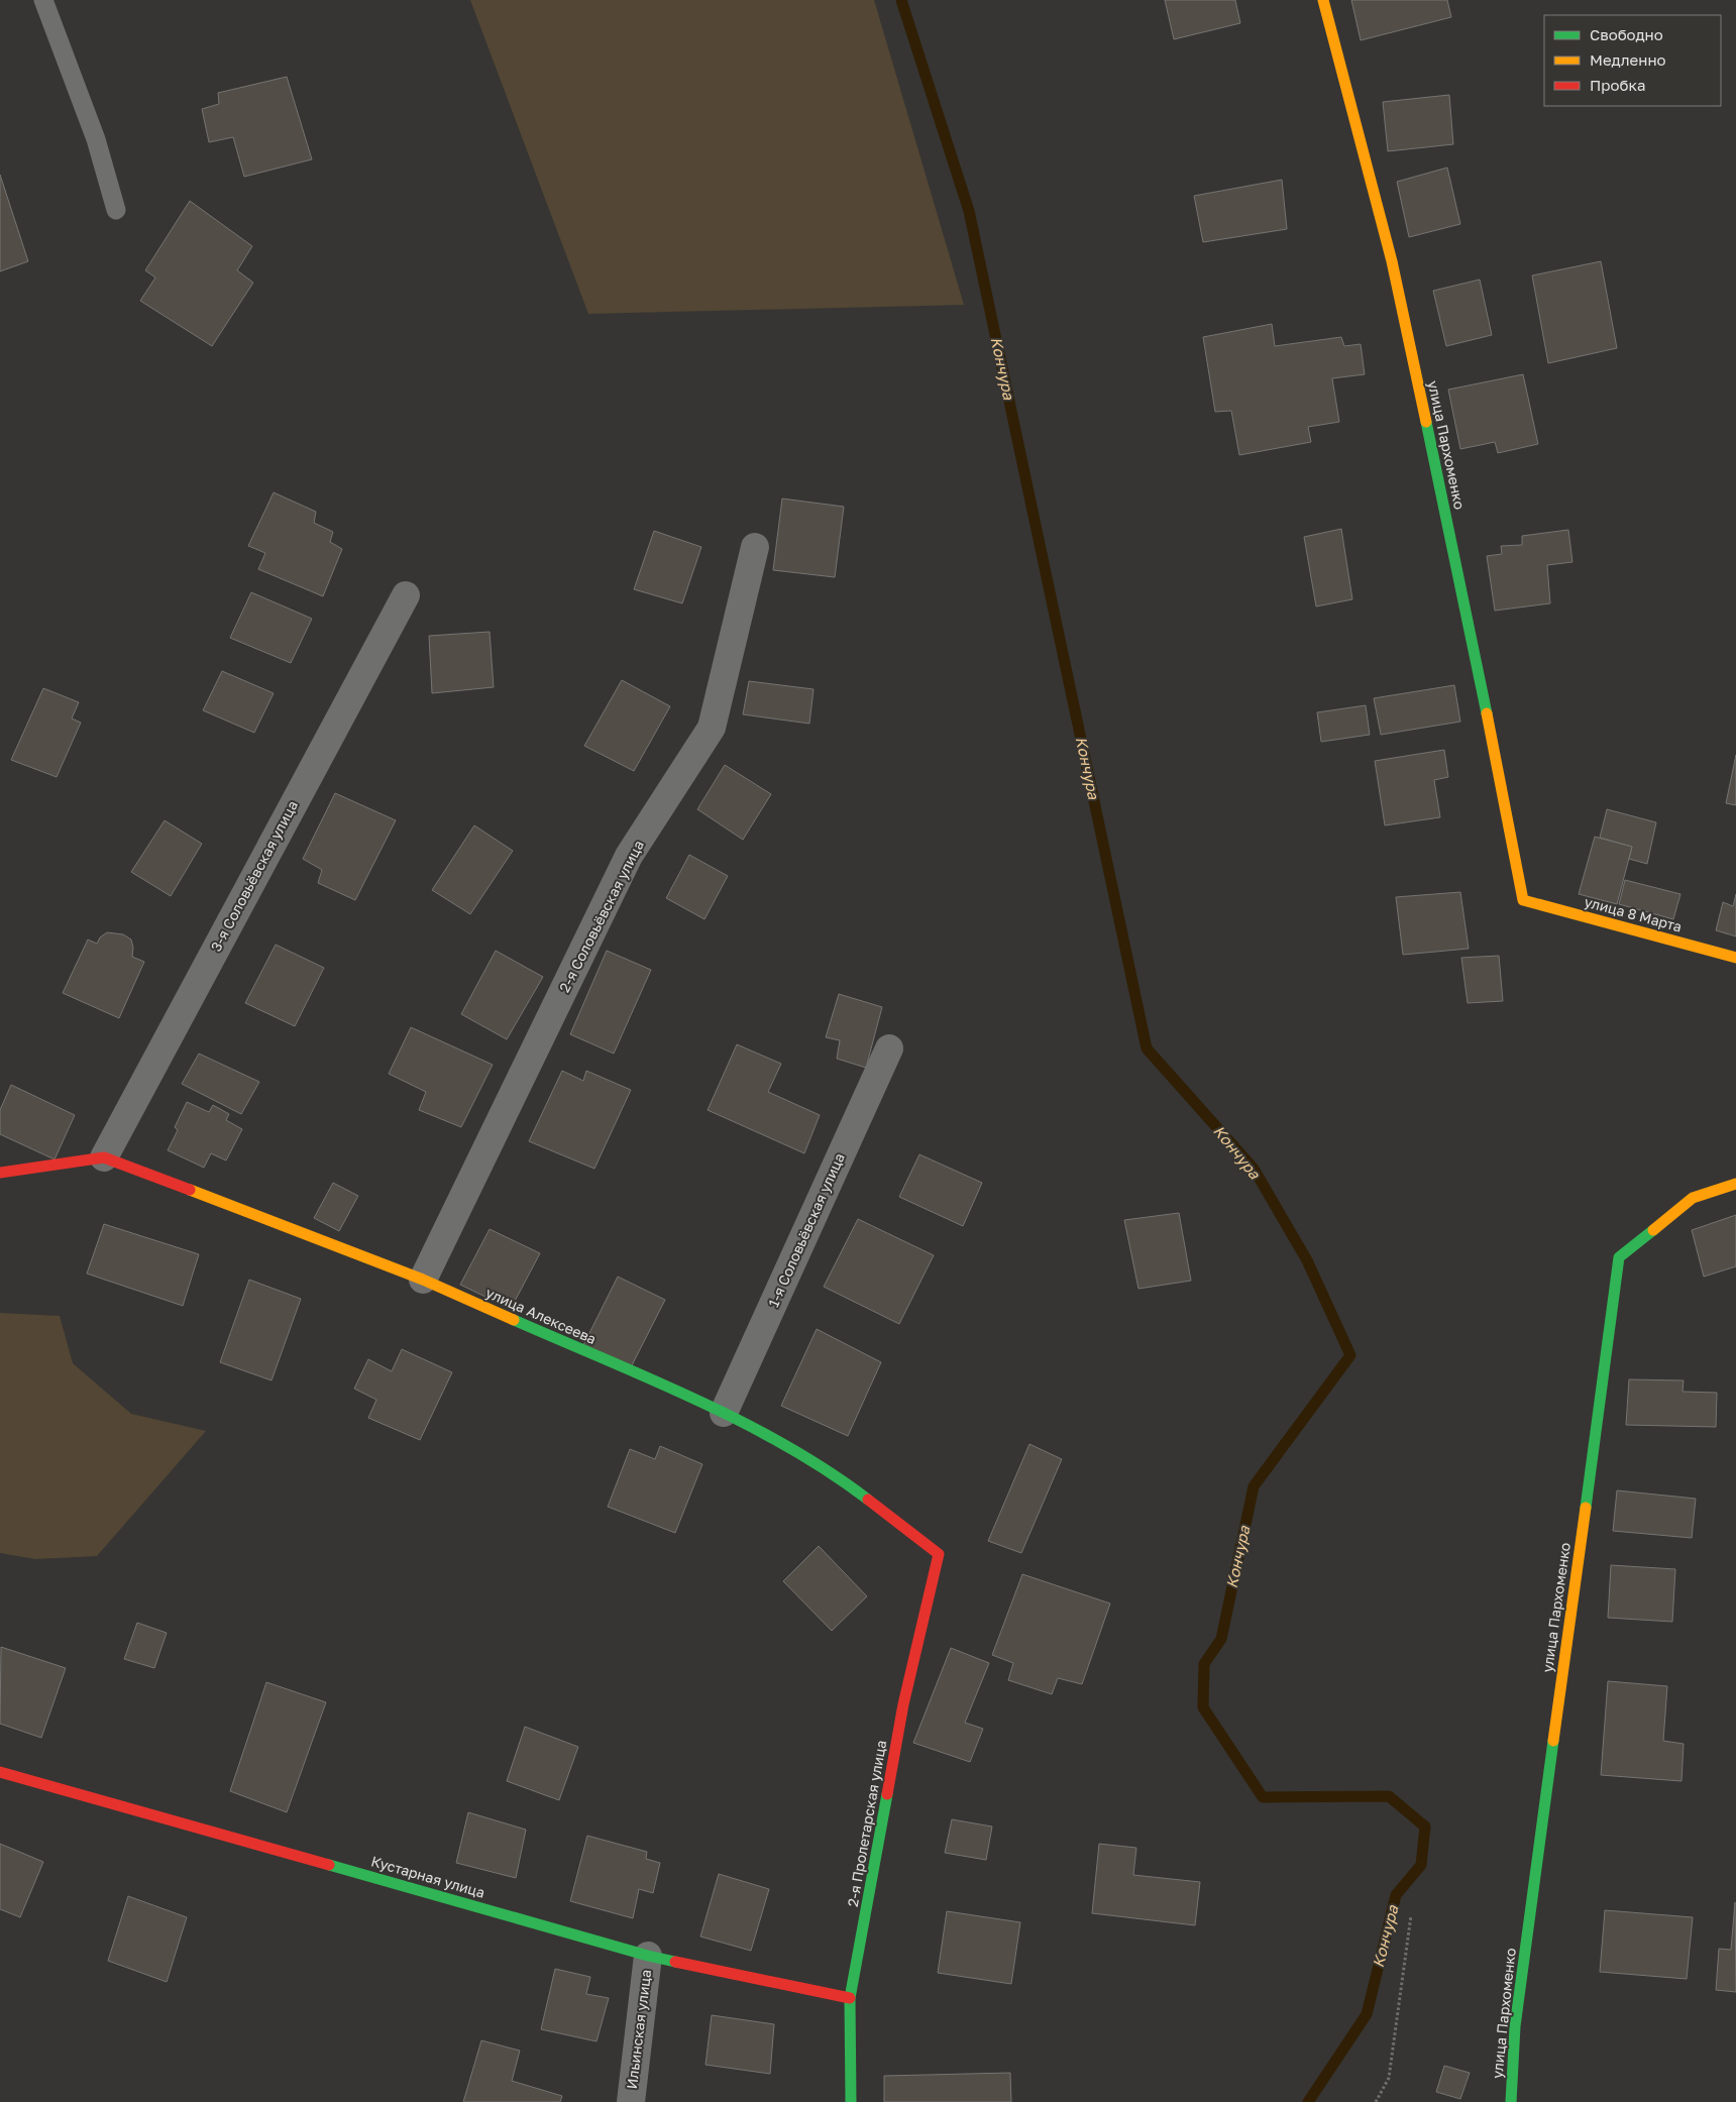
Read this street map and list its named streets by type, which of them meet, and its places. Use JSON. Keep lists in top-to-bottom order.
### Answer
{
  "streets": {
    "street": [
      "улица Пархоменко",
      "3-я Соловьёвская улица",
      "улица 8 Марта",
      "2-я Соловьёвская улица",
      "1-я Соловьёвская улица",
      "улица Алексеева",
      "2-я Пролетарская улица",
      "Кустарная улица",
      "Ильинская улица"
    ]
  },
  "crossings": [
    ["улица Пархоменко", "улица 8 Марта"],
    ["3-я Соловьёвская улица", "улица Алексеева"],
    ["2-я Соловьёвская улица", "улица Алексеева"],
    ["1-я Соловьёвская улица", "улица Алексеева"],
    ["улица Алексеева", "2-я Пролетарская улица"],
    ["2-я Пролетарская улица", "Кустарная улица"],
    ["Кустарная улица", "Ильинская улица"]
  ],
  "water": ["Кончура"],
  "legend": ["Свободно", "Медленно", "Пробка"]
}
